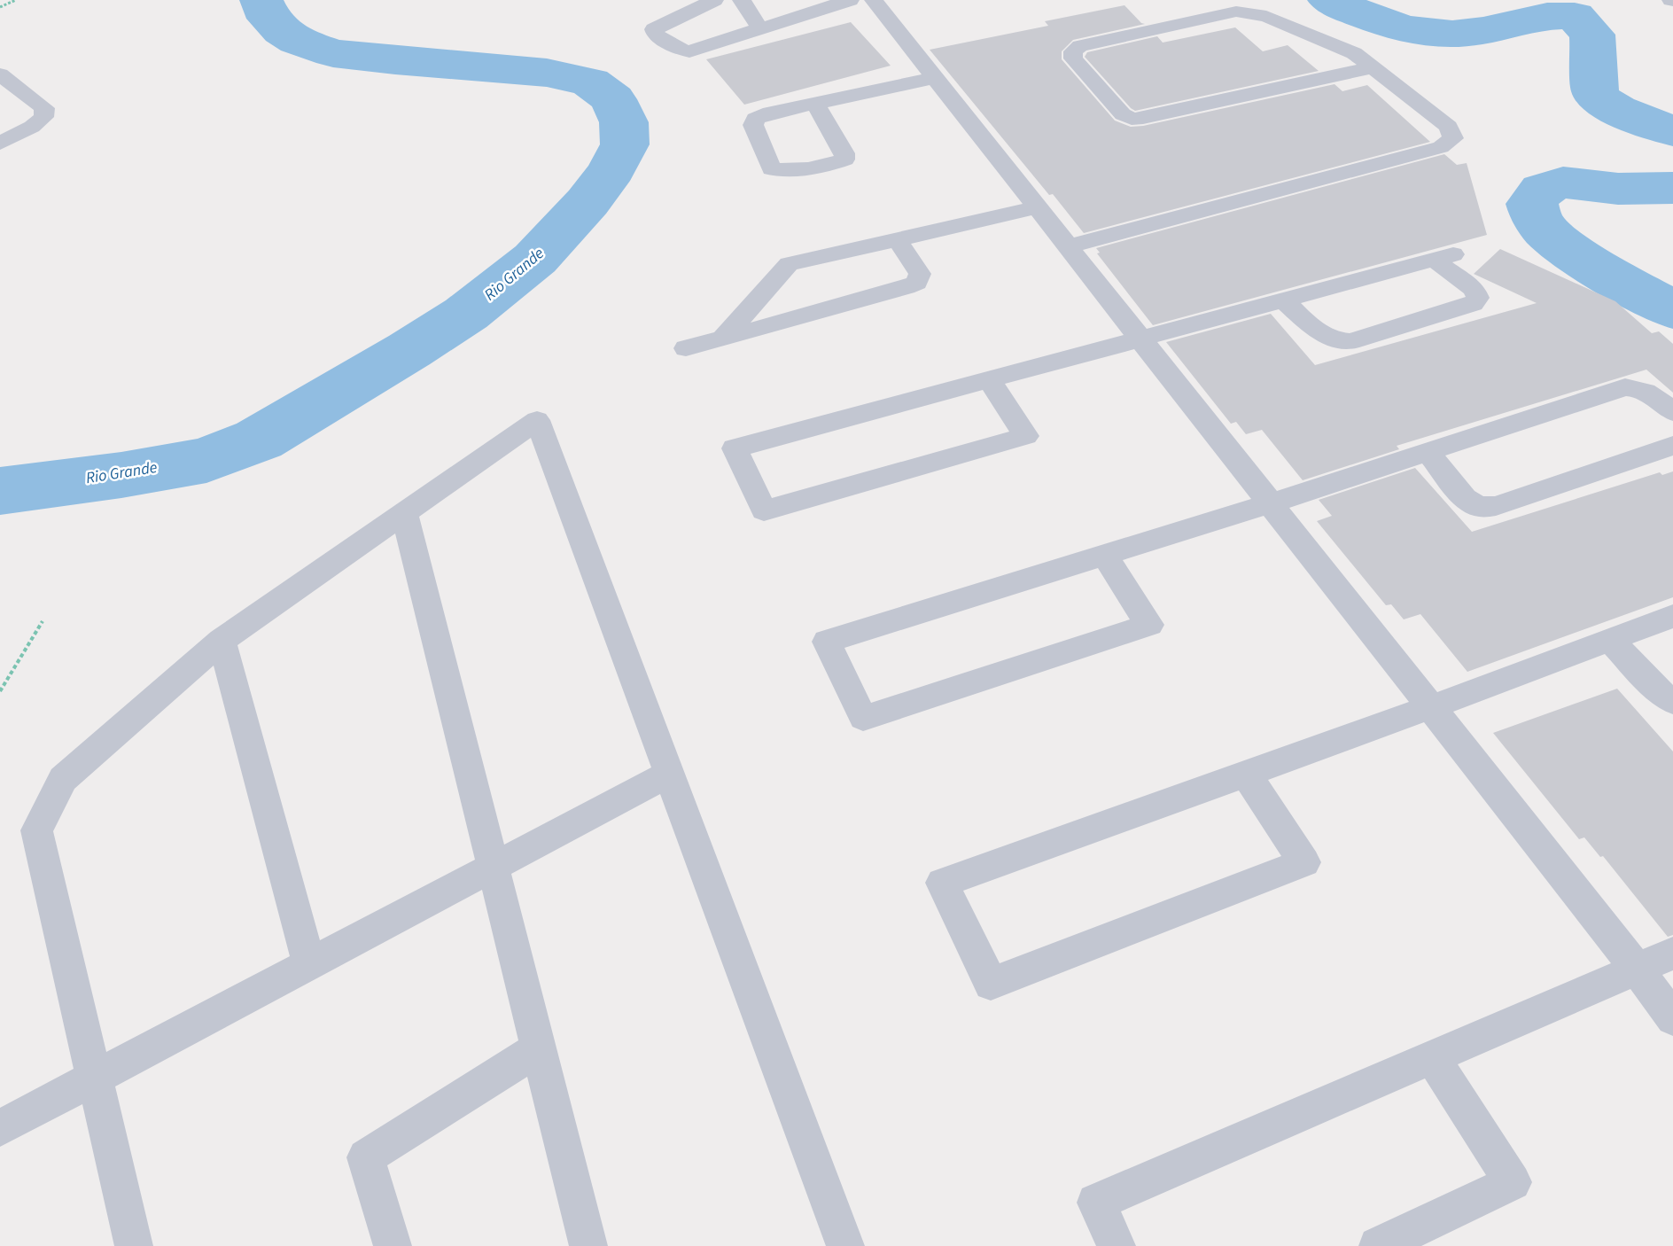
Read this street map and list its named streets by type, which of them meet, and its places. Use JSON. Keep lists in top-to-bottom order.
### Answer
{
  "water": ["Rio Grande"]
}
